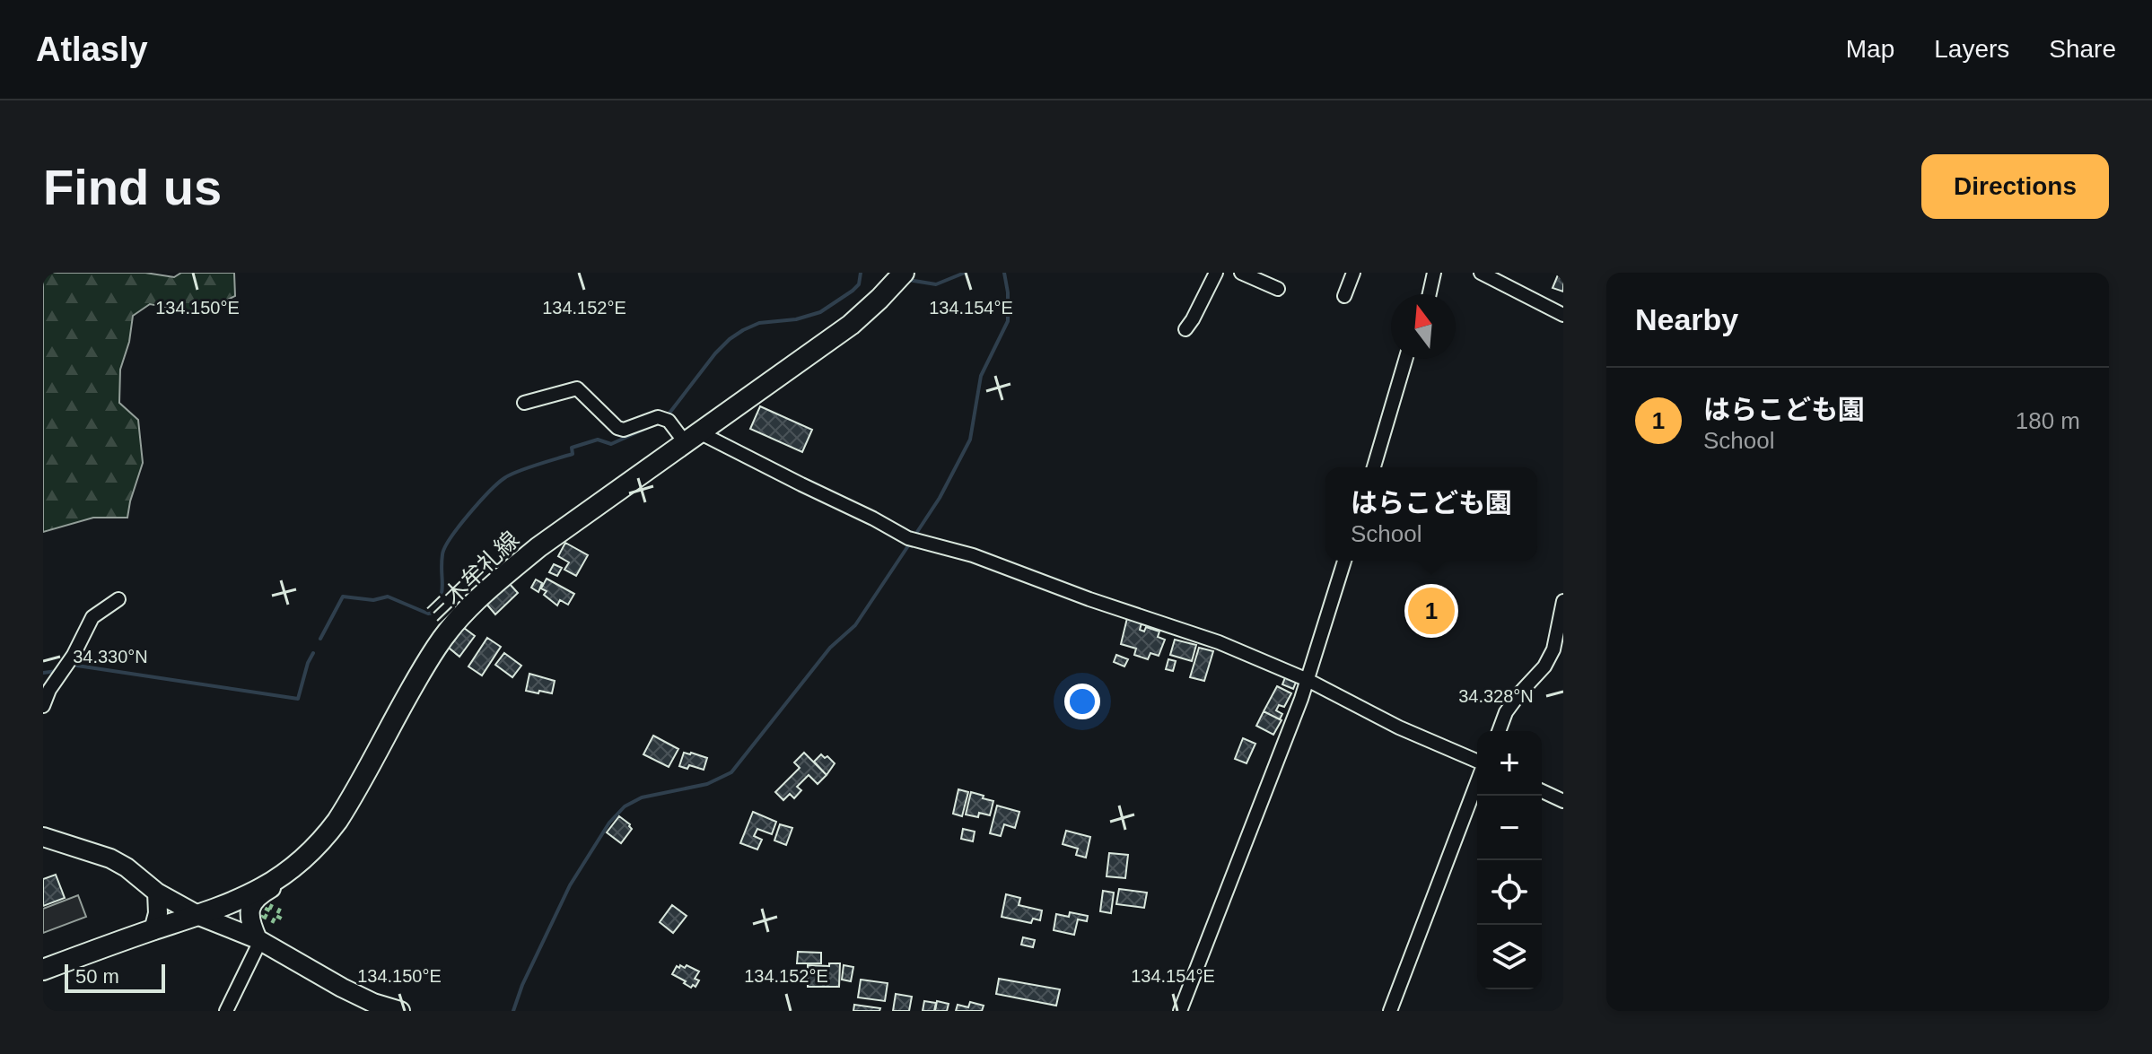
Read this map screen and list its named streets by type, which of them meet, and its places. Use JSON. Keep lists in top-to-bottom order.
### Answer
{
  "streets": {
    "main road": ["三木牟礼線"]
  },
  "scale_bar": "50 m",
  "north": "top",
  "page": {
    "header": "Atlasly",
    "nav": ["Map", "Layers", "Share"],
    "buttons": "Directions",
    "title": "Find us",
    "heading": "Nearby",
    "list": [
      {
        "mark": "1",
        "name": "はらこども園",
        "note": "School",
        "value": "180 m"
      }
    ],
    "popup": ["はらこども園", "School"],
    "pins": "1",
    "map_buttons": ["+", "−"],
    "scale": "50 m"
  },
  "coordinates": [
    "134.150°E",
    "134.152°E",
    "134.154°E",
    "34.330°N",
    "34.328°N"
  ]
}
